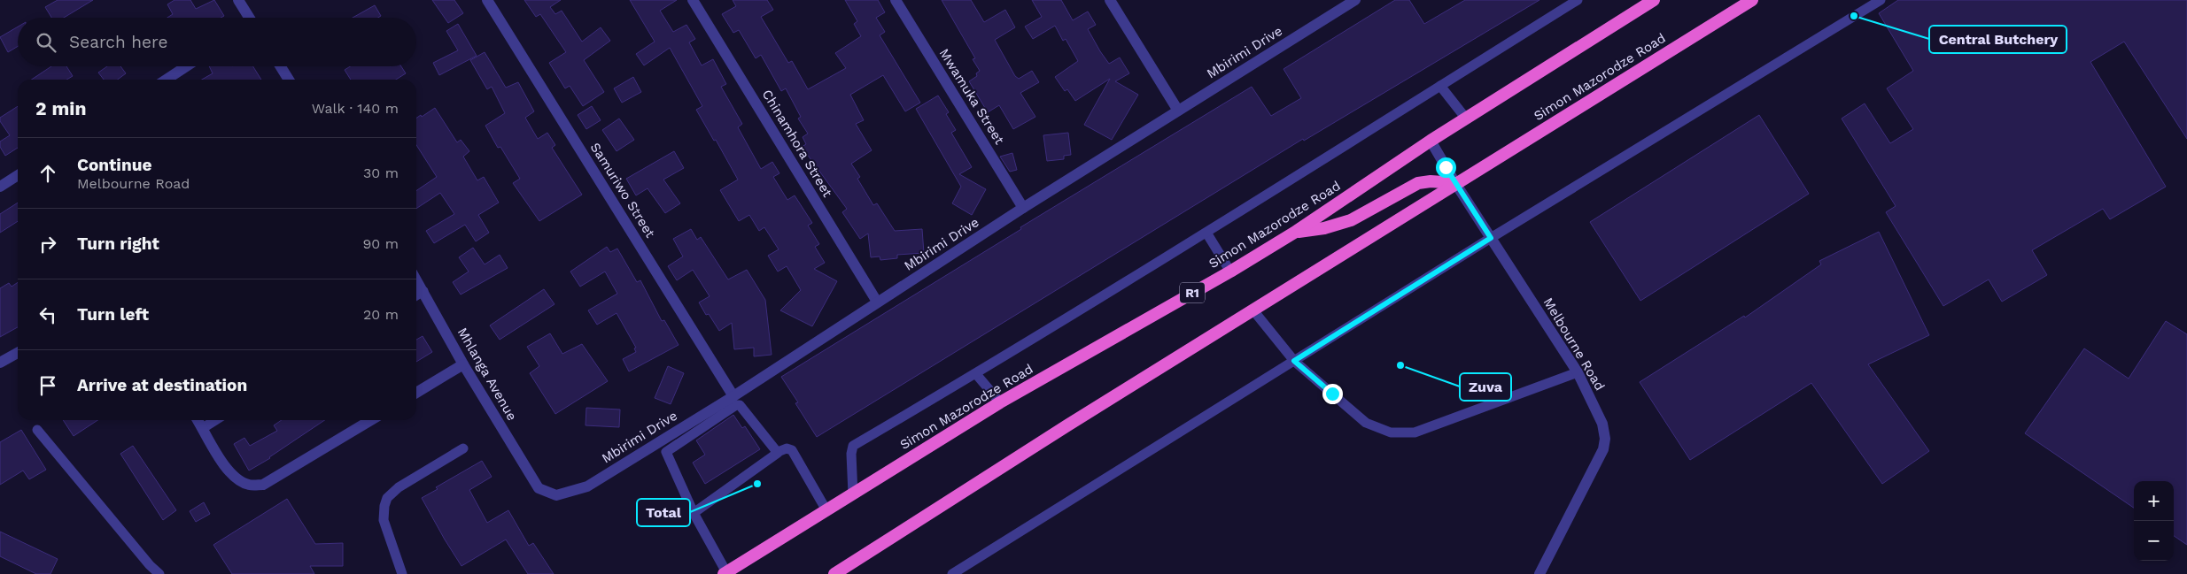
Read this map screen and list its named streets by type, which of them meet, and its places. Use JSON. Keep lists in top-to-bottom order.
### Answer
{
  "streets": {
    "highway": ["Simon Mazorodze Road", "R1"],
    "street": [
      "Mbirimi Drive",
      "Mwamuka Street",
      "Chinamhora Street",
      "Samuriwo Street",
      "Melbourne Road",
      "Mhlanga Avenue"
    ]
  },
  "crossings": [
    ["Mbirimi Drive", "Mwamuka Street"],
    ["Mbirimi Drive", "Chinamhora Street"],
    ["Mbirimi Drive", "Samuriwo Street"],
    ["Mbirimi Drive", "Mhlanga Avenue"],
    ["Simon Mazorodze Road", "Melbourne Road"]
  ],
  "places": ["Central Butchery", "Zuva", "Total"],
  "page": {
    "search": "Search here",
    "heading": ["2 min", "Walk · 140 m"],
    "list": [
      ["Continue", "Melbourne Road", "30 m"],
      ["Turn right", "90 m"],
      ["Turn left", "20 m"],
      "Arrive at destination"
    ],
    "map_buttons": ["+", "−"]
  }
}
